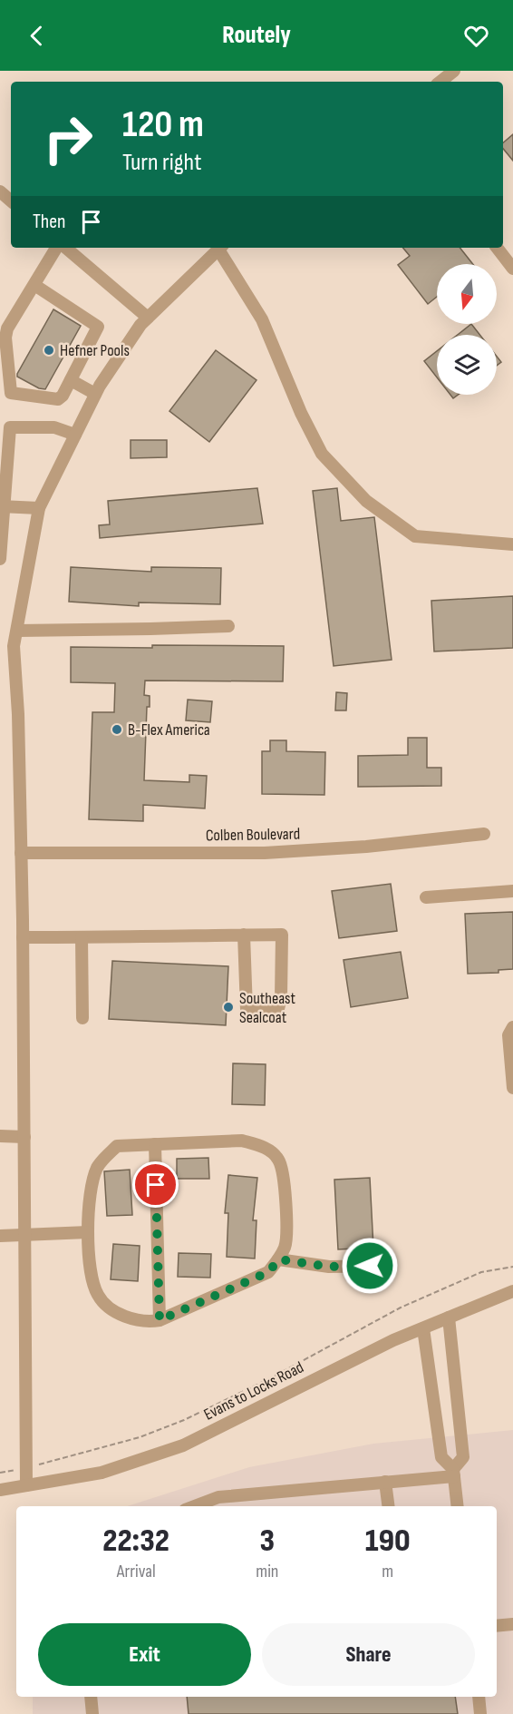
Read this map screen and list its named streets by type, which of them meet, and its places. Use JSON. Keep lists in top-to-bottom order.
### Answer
{
  "streets": {
    "street": ["Colben Boulevard", "Evans to Locks Road"]
  },
  "places": ["Hefner Pools", "B-Flex America", "Southeast Sealcoat"],
  "north": "bottom",
  "page": {
    "header": "Routely",
    "turn": ["120 m", "Turn right"],
    "then": "Then",
    "eta": [
      "22:32",
      "Arrival",
      "3",
      "min",
      "190",
      "m"
    ],
    "buttons": ["Exit", "Share"]
  }
}
